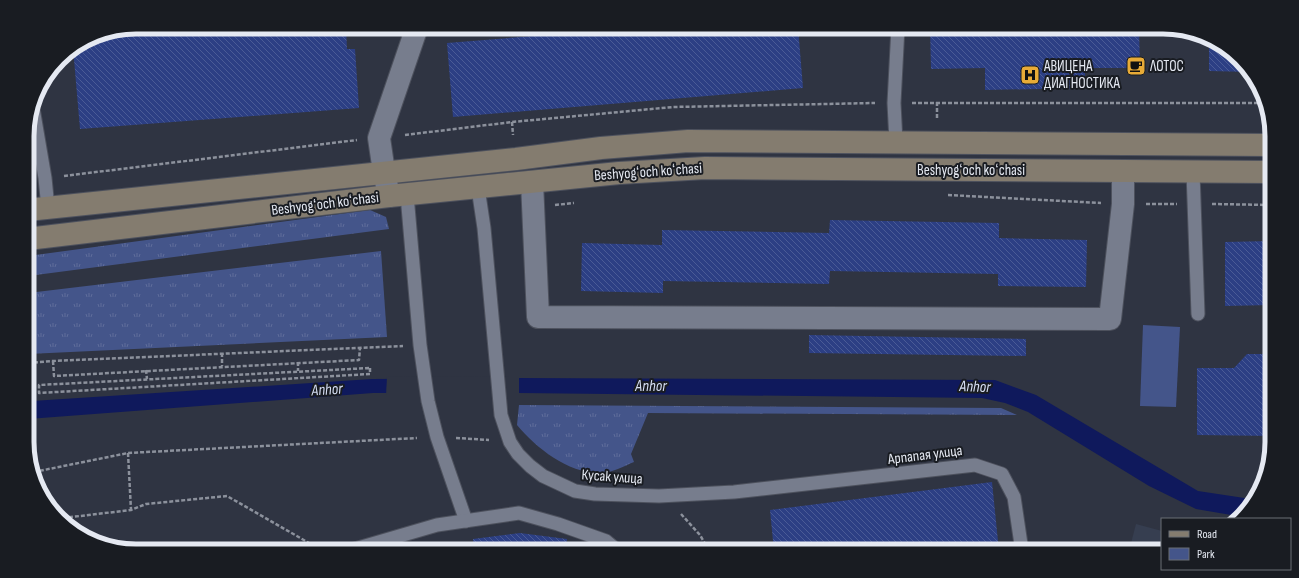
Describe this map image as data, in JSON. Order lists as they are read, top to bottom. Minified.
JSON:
{"streets":{"main road":["Beshyogʻoch koʻchasi"],"lane":["Арпапая улица","Кусак улица"]},"crossings":[["Beshyogʻoch koʻchasi","Кусак улица"],["Арпапая улица","Кусак улица"]],"water":["Anhor"],"places":{"cafe":["ЛОТОС"],"hospital":["АВИЦЕНА ДИАГНОСТИКА"]},"legend":["Road","Park"]}
